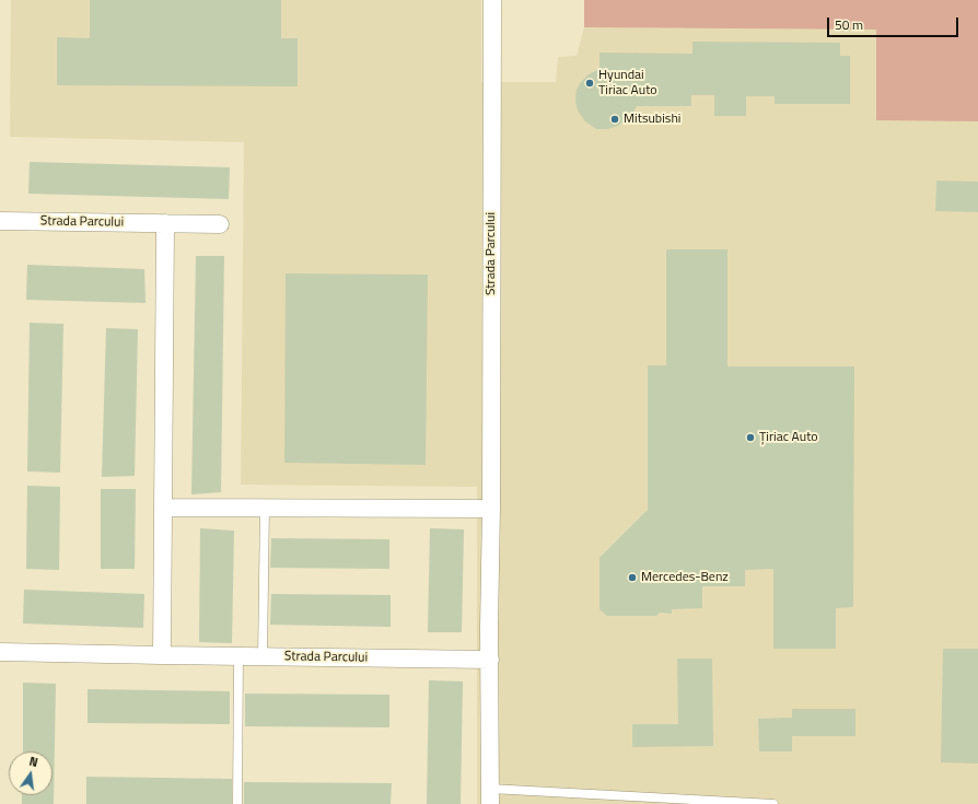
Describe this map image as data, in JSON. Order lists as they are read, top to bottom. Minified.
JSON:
{"streets":{"street":["Strada Parcului"]},"places":["Hyundai Tiriac Auto","Mitsubishi","Țiriac Auto","Mercedes-Benz"],"scale_bar":"50 m","north":"top"}
